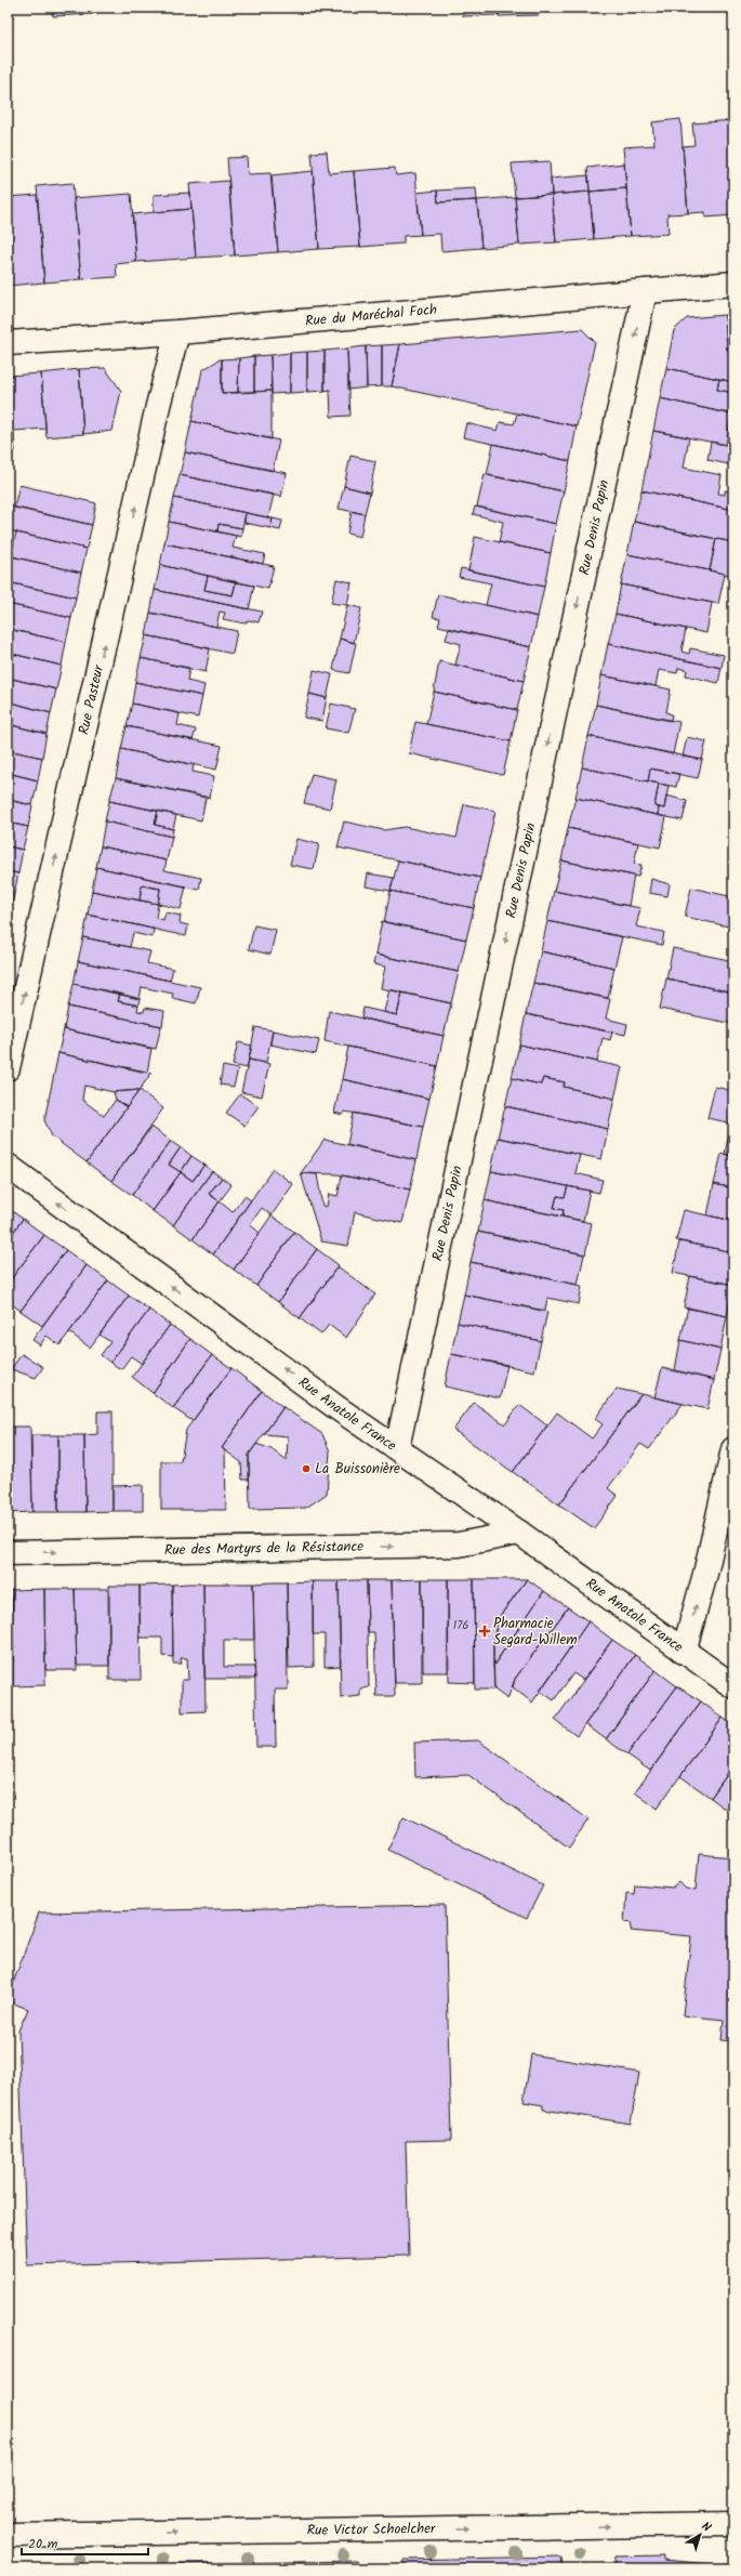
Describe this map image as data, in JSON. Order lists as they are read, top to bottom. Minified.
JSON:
{"streets":{"street":["Rue du Maréchal Foch","Rue Denis Papin","Rue Pasteur","Rue Anatole France","Rue des Martyrs de la Résistance","Rue Victor Schoelcher"]},"crossings":[["Rue du Maréchal Foch","Rue Denis Papin"],["Rue du Maréchal Foch","Rue Pasteur"],["Rue Denis Papin","Rue Anatole France"],["Rue Anatole France","Rue des Martyrs de la Résistance"]],"one_way":["Rue Denis Papin","Rue Pasteur","Rue Anatole France","Rue des Martyrs de la Résistance","Rue Victor Schoelcher"],"places":{"other":["La Buissonière"],"health":["Pharmacie Segard-Willem"]},"house_numbers":["176"],"scale_bar":"20 m","north":"top right"}
